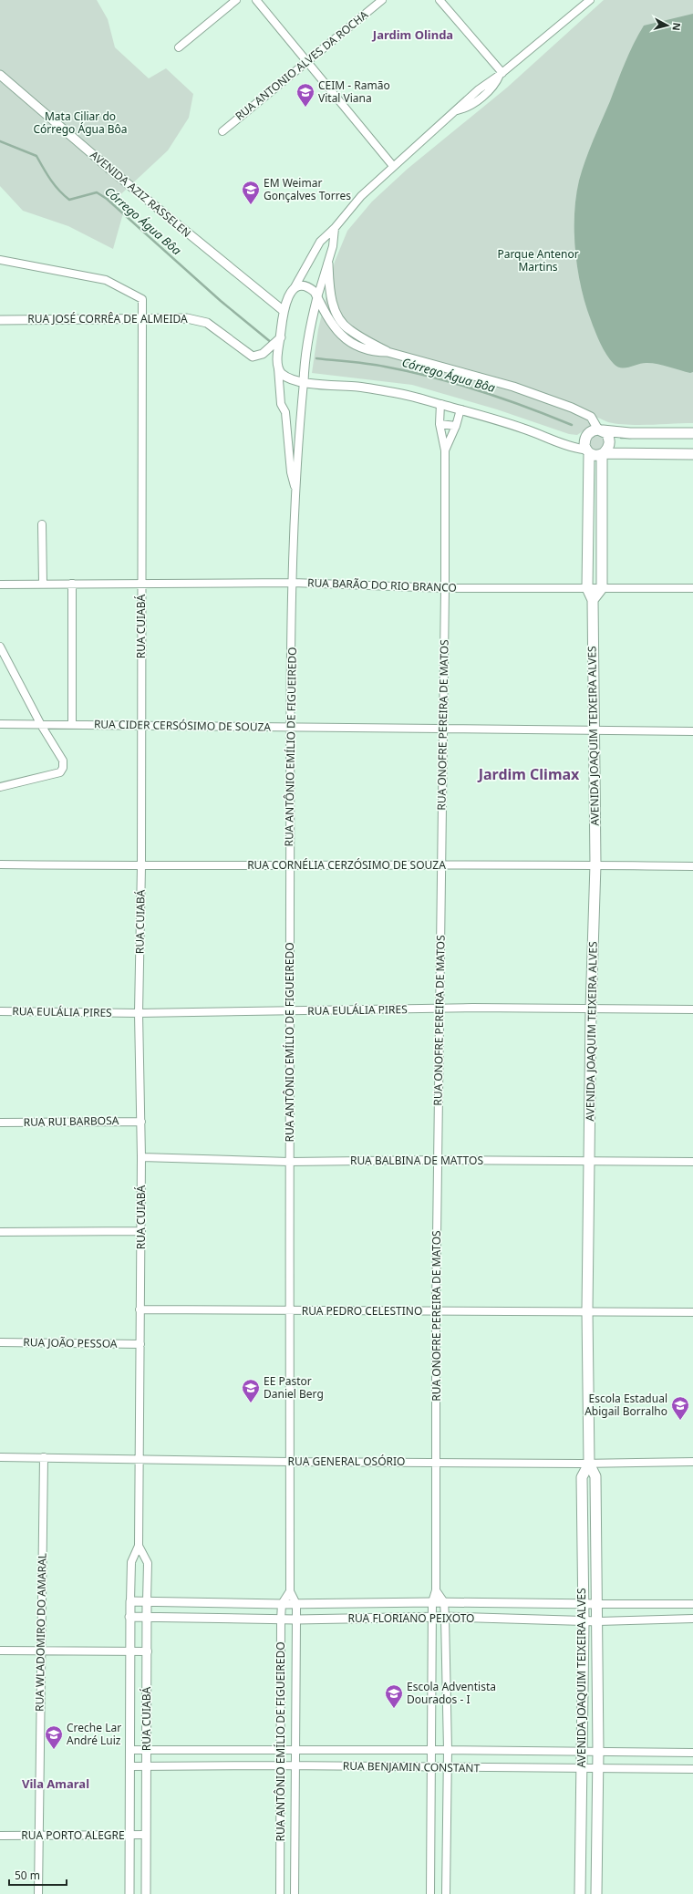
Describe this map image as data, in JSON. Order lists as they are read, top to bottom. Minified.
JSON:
{"streets":{"main road":["AVENIDA JOAQUIM TEIXEIRA ALVES"],"street":["RUA ANTONIO ALVES DA ROCHA","AVENIDA AZIZ RASSELEN","RUA JOSÉ CORRÊA DE ALMEIDA","RUA BARÃO DO RIO BRANCO","RUA CUIABÁ","RUA ONOFRE PEREIRA DE MATOS","RUA CIDER CERSÓSIMO DE SOUZA","RUA ANTÔNIO EMÍLIO DE FIGUEIREDO","RUA CORNÉLIA CERZÓSIMO DE SOUZA","RUA EULÁLIA PIRES","RUA RUI BARBOSA","RUA BALBINA DE MATTOS","RUA PEDRO CELESTINO","RUA JOÃO PESSOA","RUA GENERAL OSÓRIO","RUA FLORIANO PEIXOTO","RUA WLADOMIRO DO AMARAL","RUA BENJAMIN CONSTANT","RUA PORTO ALEGRE"]},"crossings":[["AVENIDA AZIZ RASSELEN","RUA ANTÔNIO EMÍLIO DE FIGUEIREDO"],["RUA JOSÉ CORRÊA DE ALMEIDA","RUA CUIABÁ"],["RUA JOSÉ CORRÊA DE ALMEIDA","RUA ANTÔNIO EMÍLIO DE FIGUEIREDO"],["RUA BARÃO DO RIO BRANCO","RUA CUIABÁ"],["RUA BARÃO DO RIO BRANCO","RUA ONOFRE PEREIRA DE MATOS"],["RUA BARÃO DO RIO BRANCO","AVENIDA JOAQUIM TEIXEIRA ALVES"],["RUA BARÃO DO RIO BRANCO","RUA ANTÔNIO EMÍLIO DE FIGUEIREDO"],["RUA CUIABÁ","RUA CIDER CERSÓSIMO DE SOUZA"],["RUA CUIABÁ","RUA CORNÉLIA CERZÓSIMO DE SOUZA"],["RUA CUIABÁ","RUA EULÁLIA PIRES"],["RUA CUIABÁ","RUA RUI BARBOSA"],["RUA CUIABÁ","RUA BALBINA DE MATTOS"],["RUA CUIABÁ","RUA PEDRO CELESTINO"],["RUA CUIABÁ","RUA JOÃO PESSOA"],["RUA CUIABÁ","RUA GENERAL OSÓRIO"],["RUA CUIABÁ","RUA FLORIANO PEIXOTO"],["RUA CUIABÁ","RUA BENJAMIN CONSTANT"],["RUA CUIABÁ","RUA PORTO ALEGRE"],["RUA ONOFRE PEREIRA DE MATOS","RUA CIDER CERSÓSIMO DE SOUZA"],["RUA ONOFRE PEREIRA DE MATOS","RUA CORNÉLIA CERZÓSIMO DE SOUZA"],["RUA ONOFRE PEREIRA DE MATOS","RUA EULÁLIA PIRES"],["RUA ONOFRE PEREIRA DE MATOS","RUA BALBINA DE MATTOS"],["RUA ONOFRE PEREIRA DE MATOS","RUA PEDRO CELESTINO"],["RUA ONOFRE PEREIRA DE MATOS","RUA GENERAL OSÓRIO"],["RUA ONOFRE PEREIRA DE MATOS","RUA FLORIANO PEIXOTO"],["RUA ONOFRE PEREIRA DE MATOS","RUA BENJAMIN CONSTANT"],["RUA CIDER CERSÓSIMO DE SOUZA","AVENIDA JOAQUIM TEIXEIRA ALVES"],["RUA CIDER CERSÓSIMO DE SOUZA","RUA ANTÔNIO EMÍLIO DE FIGUEIREDO"],["AVENIDA JOAQUIM TEIXEIRA ALVES","RUA CORNÉLIA CERZÓSIMO DE SOUZA"],["AVENIDA JOAQUIM TEIXEIRA ALVES","RUA EULÁLIA PIRES"],["AVENIDA JOAQUIM TEIXEIRA ALVES","RUA BALBINA DE MATTOS"],["AVENIDA JOAQUIM TEIXEIRA ALVES","RUA PEDRO CELESTINO"],["AVENIDA JOAQUIM TEIXEIRA ALVES","RUA GENERAL OSÓRIO"],["AVENIDA JOAQUIM TEIXEIRA ALVES","RUA FLORIANO PEIXOTO"],["AVENIDA JOAQUIM TEIXEIRA ALVES","RUA BENJAMIN CONSTANT"],["RUA ANTÔNIO EMÍLIO DE FIGUEIREDO","RUA CORNÉLIA CERZÓSIMO DE SOUZA"],["RUA ANTÔNIO EMÍLIO DE FIGUEIREDO","RUA EULÁLIA PIRES"],["RUA ANTÔNIO EMÍLIO DE FIGUEIREDO","RUA BALBINA DE MATTOS"],["RUA ANTÔNIO EMÍLIO DE FIGUEIREDO","RUA PEDRO CELESTINO"],["RUA ANTÔNIO EMÍLIO DE FIGUEIREDO","RUA GENERAL OSÓRIO"],["RUA ANTÔNIO EMÍLIO DE FIGUEIREDO","RUA FLORIANO PEIXOTO"],["RUA ANTÔNIO EMÍLIO DE FIGUEIREDO","RUA BENJAMIN CONSTANT"],["RUA GENERAL OSÓRIO","RUA WLADOMIRO DO AMARAL"],["RUA WLADOMIRO DO AMARAL","RUA PORTO ALEGRE"]],"districts":["Jardim Olinda","Jardim Climax","Vila Amaral"],"water":["Córrego Água Bôa"],"parks":["Mata Ciliar do Córrego Água Bôa","Parque Antenor Martins"],"places":{"school or university":["CEIM - Ramão Vital Viana","EM Weimar Gonçalves Torres","EE Pastor Daniel Berg","Escola Estadual Abigail Borralho","Escola Adventista Dourados - I","Creche Lar André Luiz"]},"scale_bar":"50 m","north":"right"}
